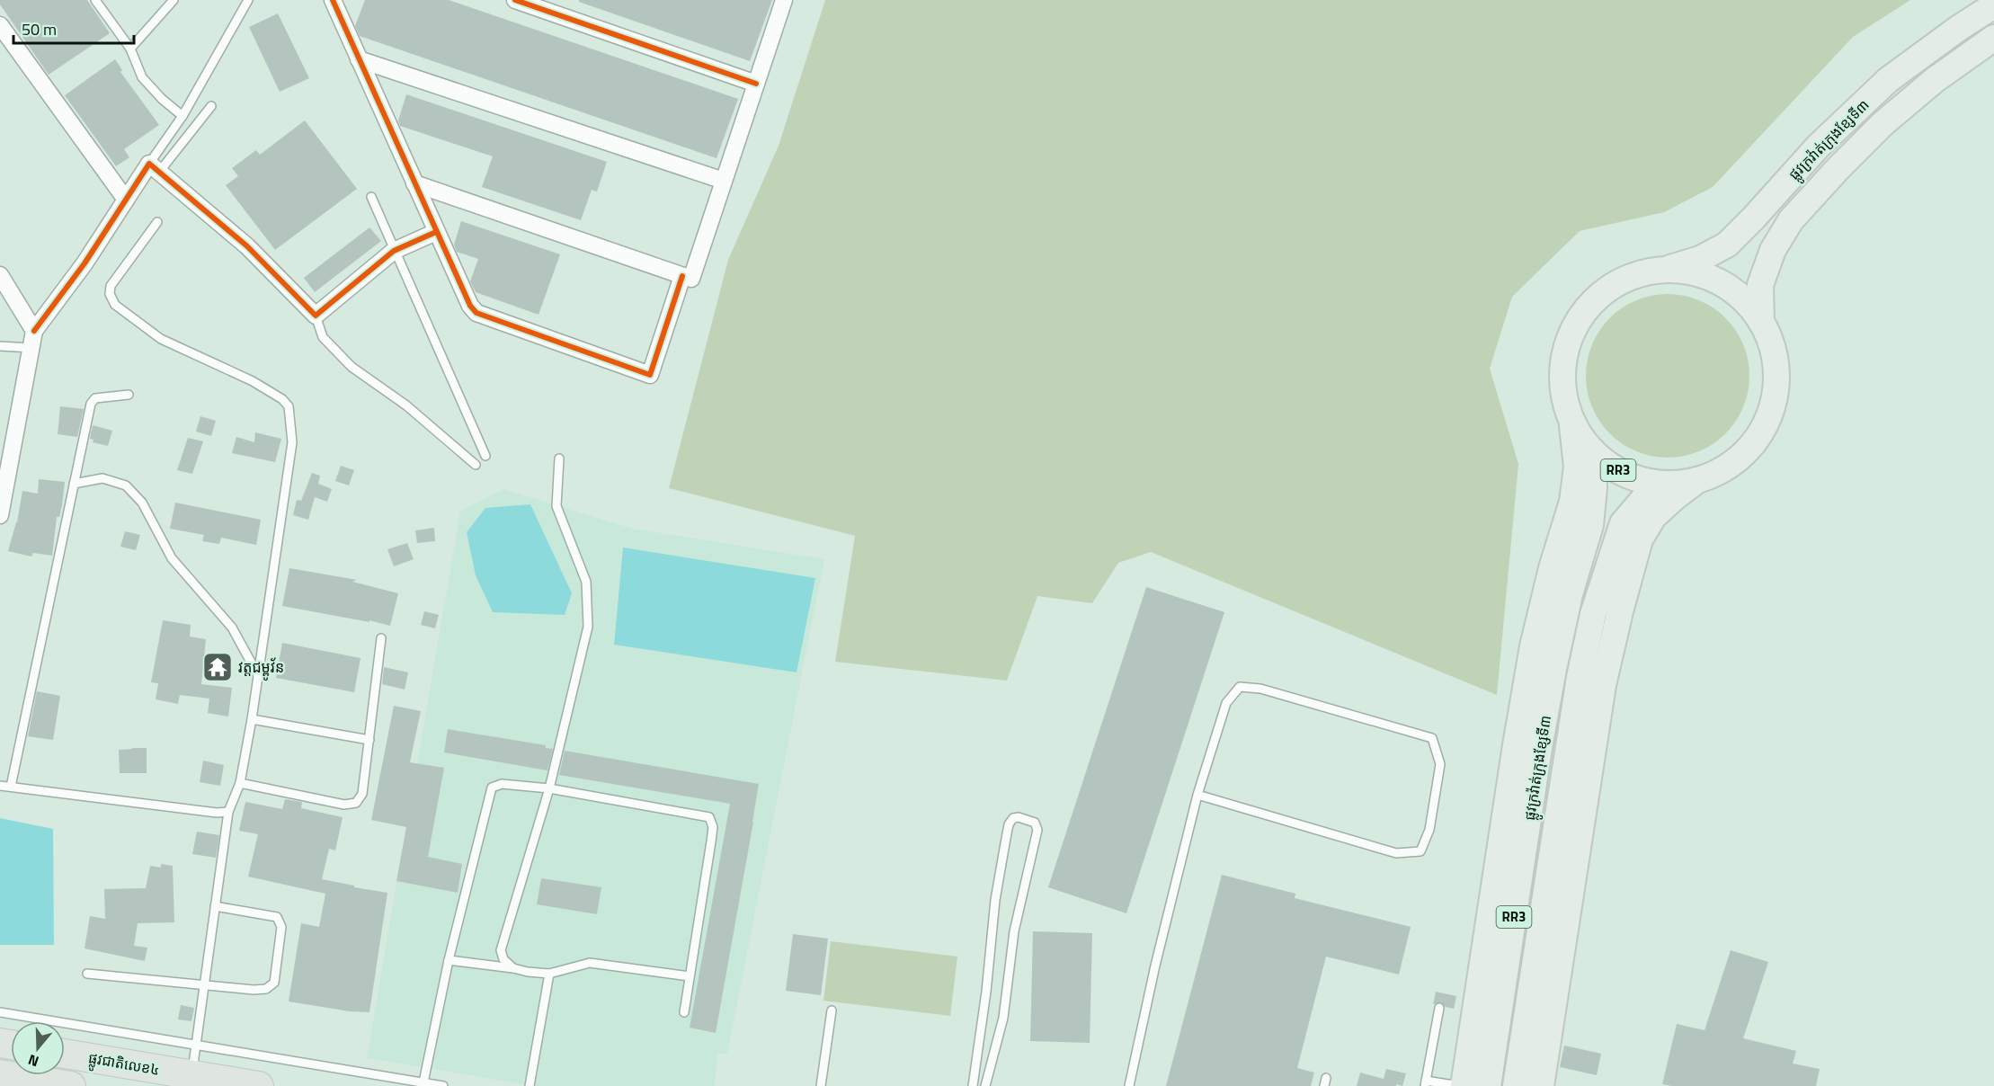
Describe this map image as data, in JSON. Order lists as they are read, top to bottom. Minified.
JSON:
{"streets":{"highway":["ផ្លូវជាតិលេខ៤"],"main road":["ផ្លូវក្រវ៉ាត់ក្រុងខ្សែទី៣","RR3"]},"crossings":[["ផ្លូវក្រវ៉ាត់ក្រុងខ្សែទី៣","RR3"]],"places":{"temple":["វត្តជម្ពូវ័ន"]},"scale_bar":"50 m","north":"bottom"}
